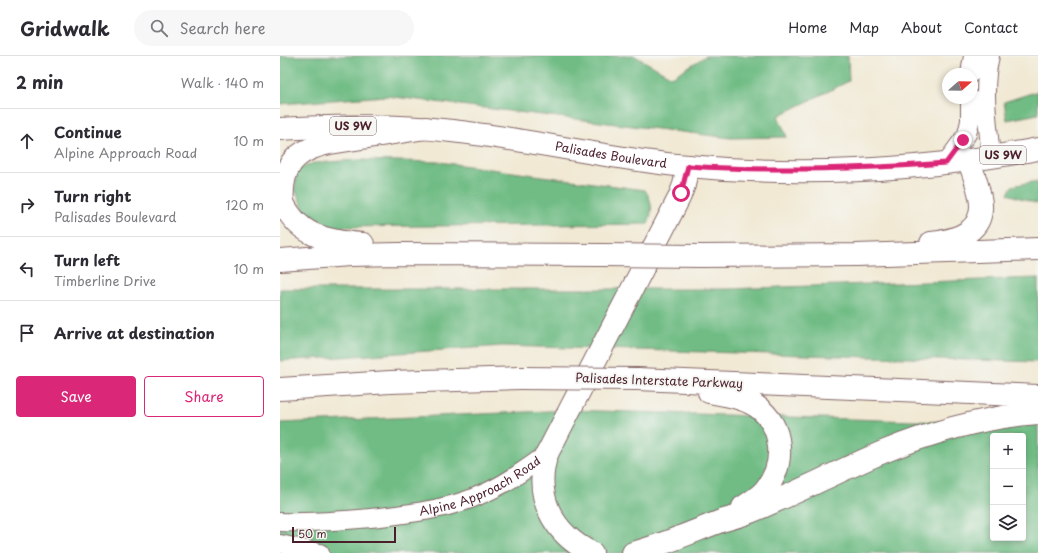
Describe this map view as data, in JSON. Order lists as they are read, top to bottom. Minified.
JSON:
{"streets":{"main road":["US 9W","Palisades Boulevard","Palisades Interstate Parkway","Alpine Approach Road"]},"crossings":[["Palisades Boulevard","Alpine Approach Road"]],"scale_bar":"50 m","north":"right","page":{"header":"Gridwalk","search":"Search here","nav":["Home","Map","About","Contact"],"heading":["2 min","Walk · 140 m"],"list":[["Continue","Alpine Approach Road","10 m"],["Turn right","Palisades Boulevard","120 m"],["Turn left","Timberline Drive","10 m"],"Arrive at destination"],"buttons":["Save","Share"],"map_buttons":["+","−"],"scale":"50 m"}}
